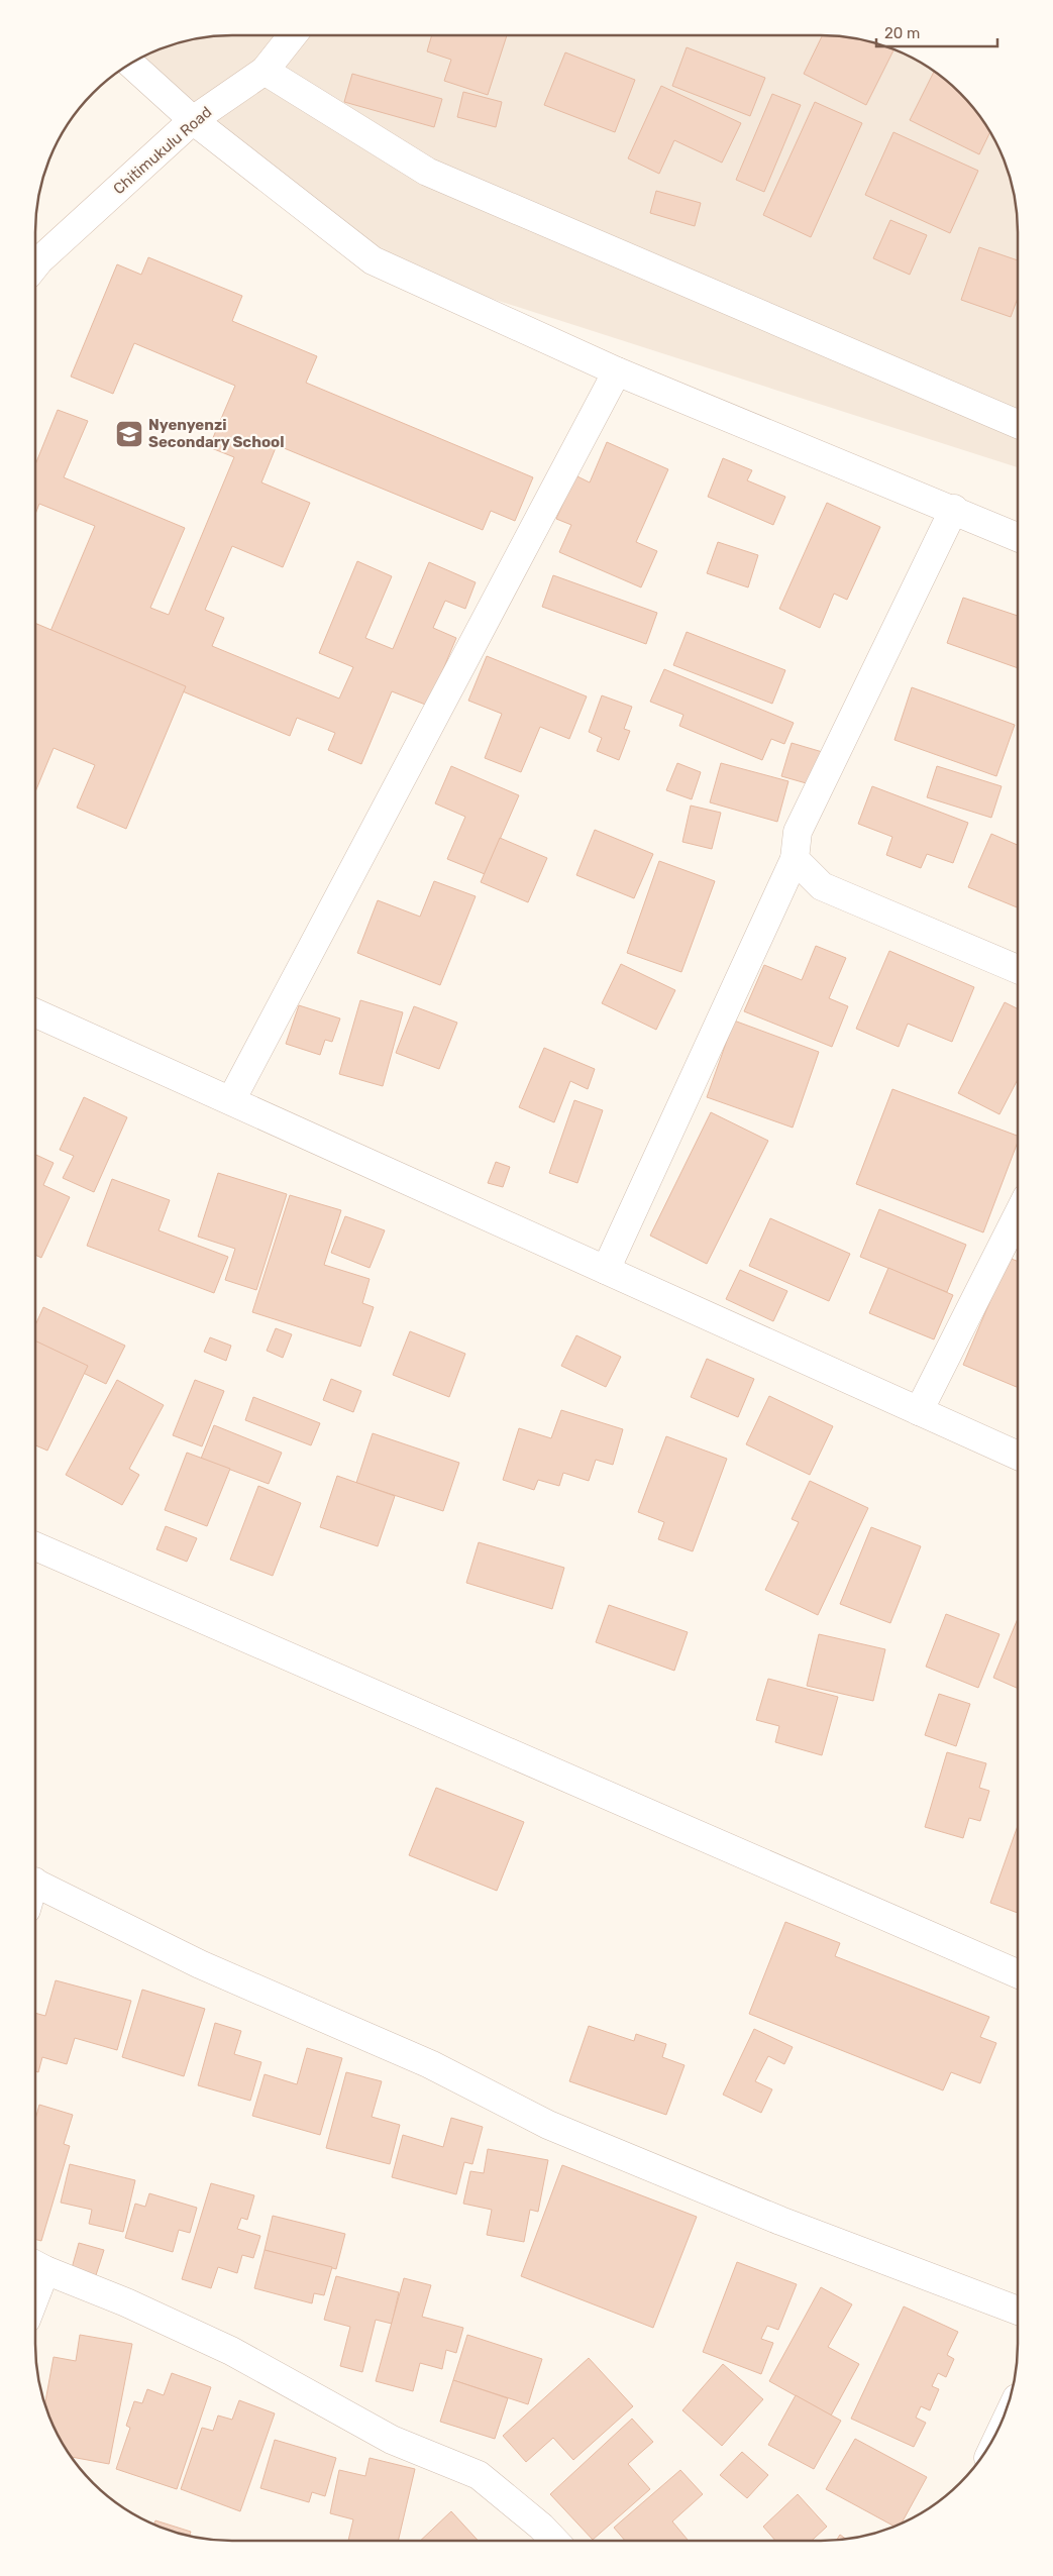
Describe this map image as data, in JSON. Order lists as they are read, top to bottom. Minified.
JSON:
{"streets":{"street":["Chitimukulu Road"]},"places":{"school or university":["Nyenyenzi Secondary School"]},"scale_bar":"20 m"}
